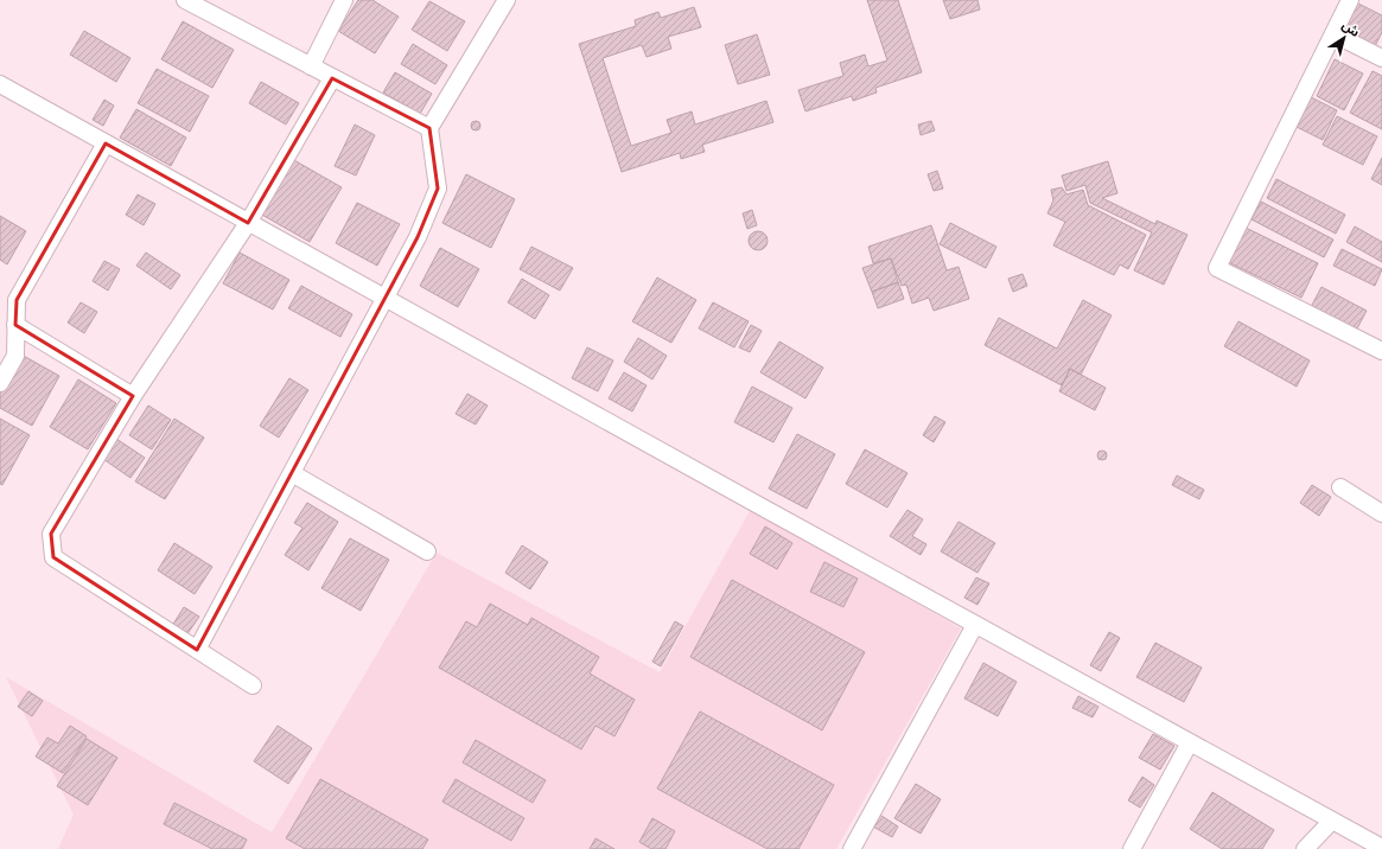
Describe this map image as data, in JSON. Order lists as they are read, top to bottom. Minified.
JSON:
{"north":"top right"}
